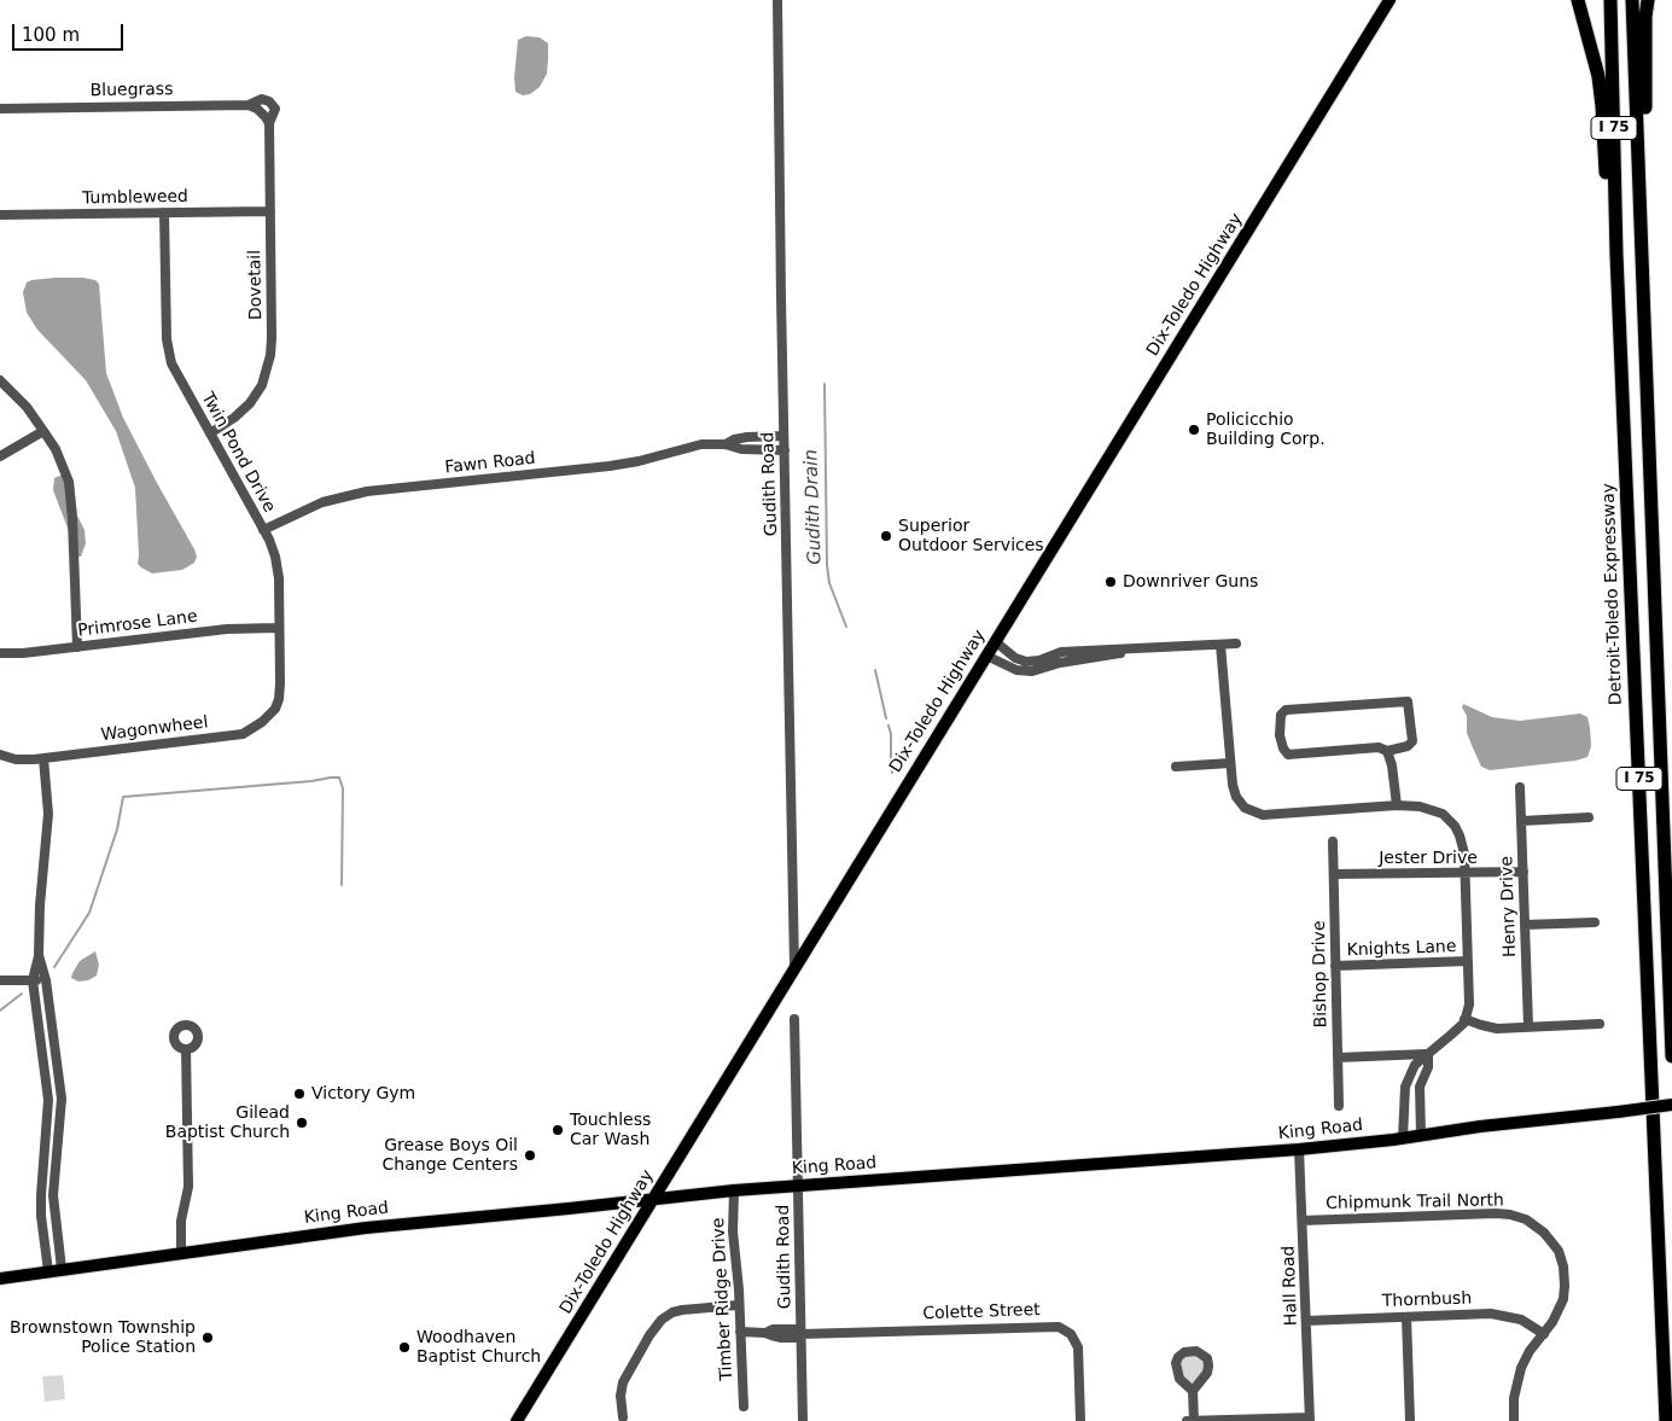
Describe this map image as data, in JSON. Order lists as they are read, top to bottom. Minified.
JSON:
{"streets":{"highway":["I 75","Detroit-Toledo Expressway"],"main road":["Dix-Toledo Highway","King Road"],"street":["Bluegrass","Tumbleweed","Dovetail","Twin Pond Drive","Fawn Road","Gudith Road","Primrose Lane","Wagonwheel","Jester Drive","Henry Drive","Knights Lane","Bishop Drive","Chipmunk Trail North","Hall Road","Timber Ridge Drive","Thornbush","Colette Street"]},"crossings":[["Bluegrass","Dovetail"],["Tumbleweed","Dovetail"],["Tumbleweed","Twin Pond Drive"],["Dovetail","Twin Pond Drive"],["Dix-Toledo Highway","Gudith Road"],["Dix-Toledo Highway","King Road"],["Twin Pond Drive","Fawn Road"],["Twin Pond Drive","Primrose Lane"],["Twin Pond Drive","Wagonwheel"],["Fawn Road","Gudith Road"],["Gudith Road","King Road"],["Gudith Road","Colette Street"],["Jester Drive","Henry Drive"],["Jester Drive","Bishop Drive"],["Knights Lane","Bishop Drive"],["King Road","Hall Road"],["King Road","Timber Ridge Drive"],["Chipmunk Trail North","Hall Road"],["Chipmunk Trail North","Thornbush"],["Hall Road","Thornbush"],["Timber Ridge Drive","Colette Street"]],"water":["Gudith Drain"],"places":["Policicchio Building Corp.","Superior Outdoor Services","Downriver Guns","Victory Gym","Gilead Baptist Church","Touchless Car Wash","Grease Boys Oil Change Centers","Brownstown Township Police Station","Woodhaven Baptist Church"],"scale_bar":"100 m"}
